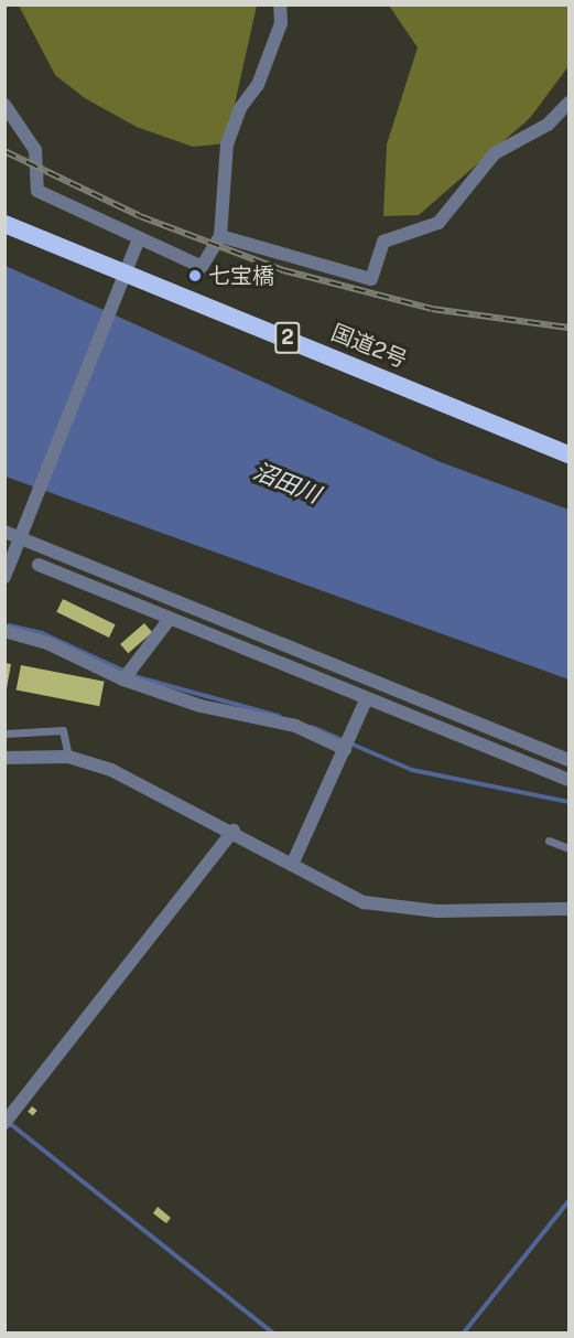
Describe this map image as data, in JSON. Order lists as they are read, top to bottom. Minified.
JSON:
{"streets":{"highway":["2","国道2号"]},"water":["沼田川"],"places":["七宝橋"]}
